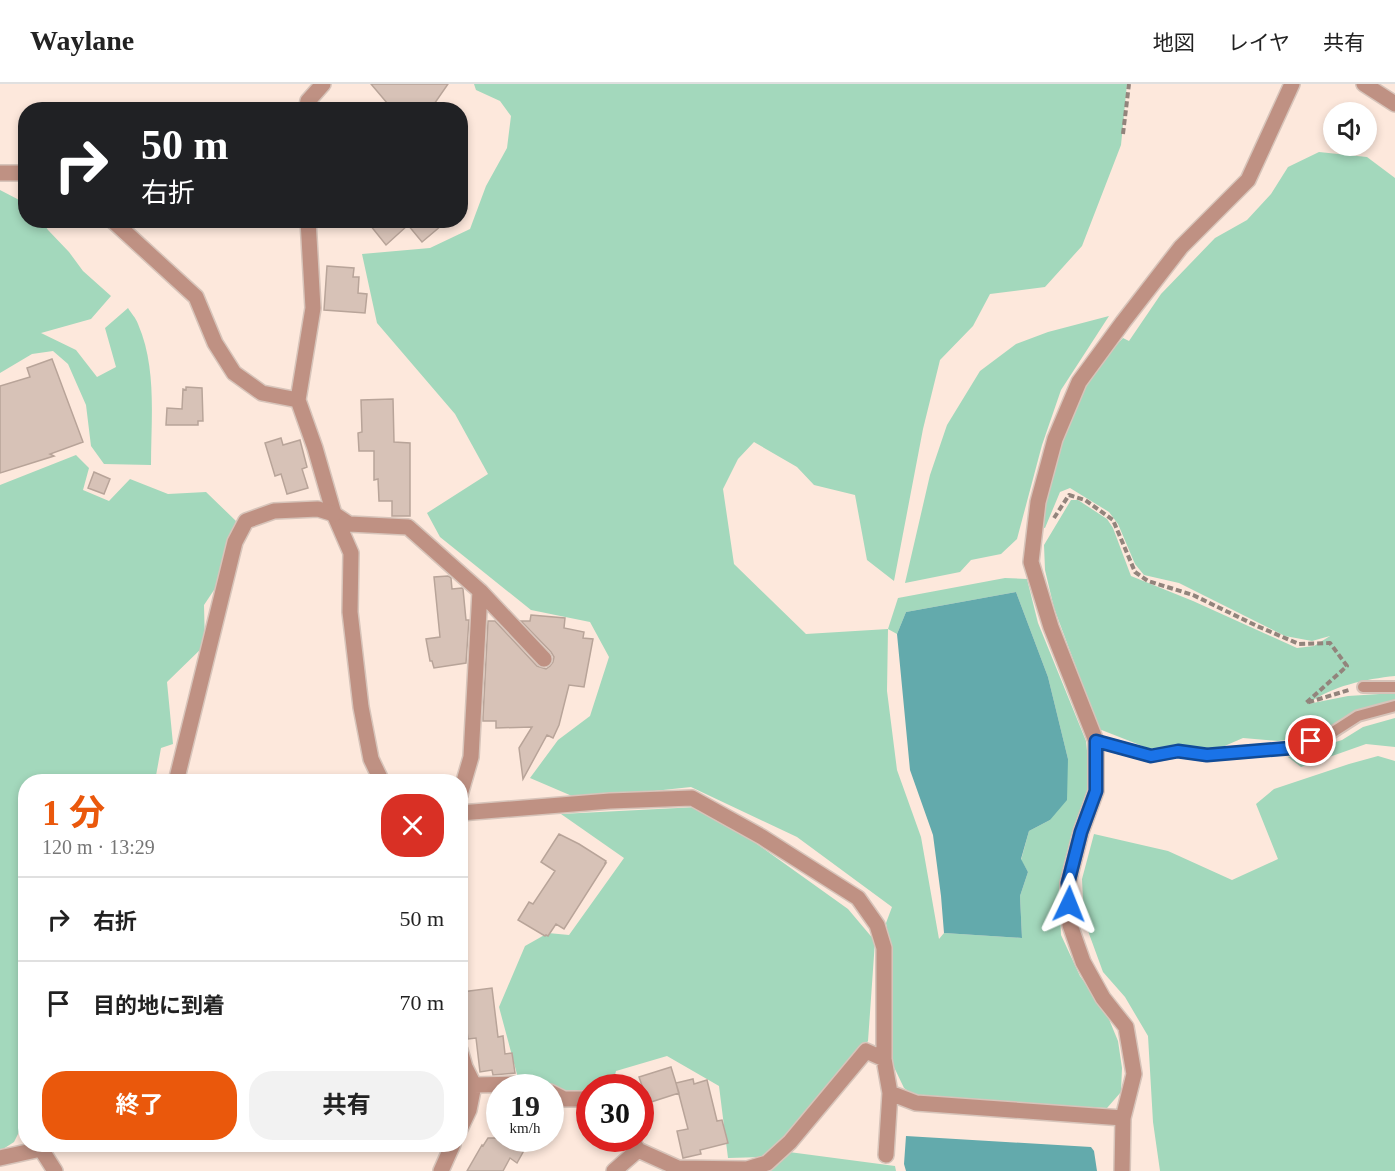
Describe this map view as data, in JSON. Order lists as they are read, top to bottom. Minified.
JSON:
{"page":{"header":"Waylane","nav":["地図","レイヤ","共有"],"turn":["50 m","右折"],"heading":["1 分","120 m · 13:29"],"list":[{"name":"右折","value":"50 m"},{"name":"目的地に到着","value":"70 m"}],"buttons":["終了","共有"],"speed":"19 km/h","limit":"30"}}
